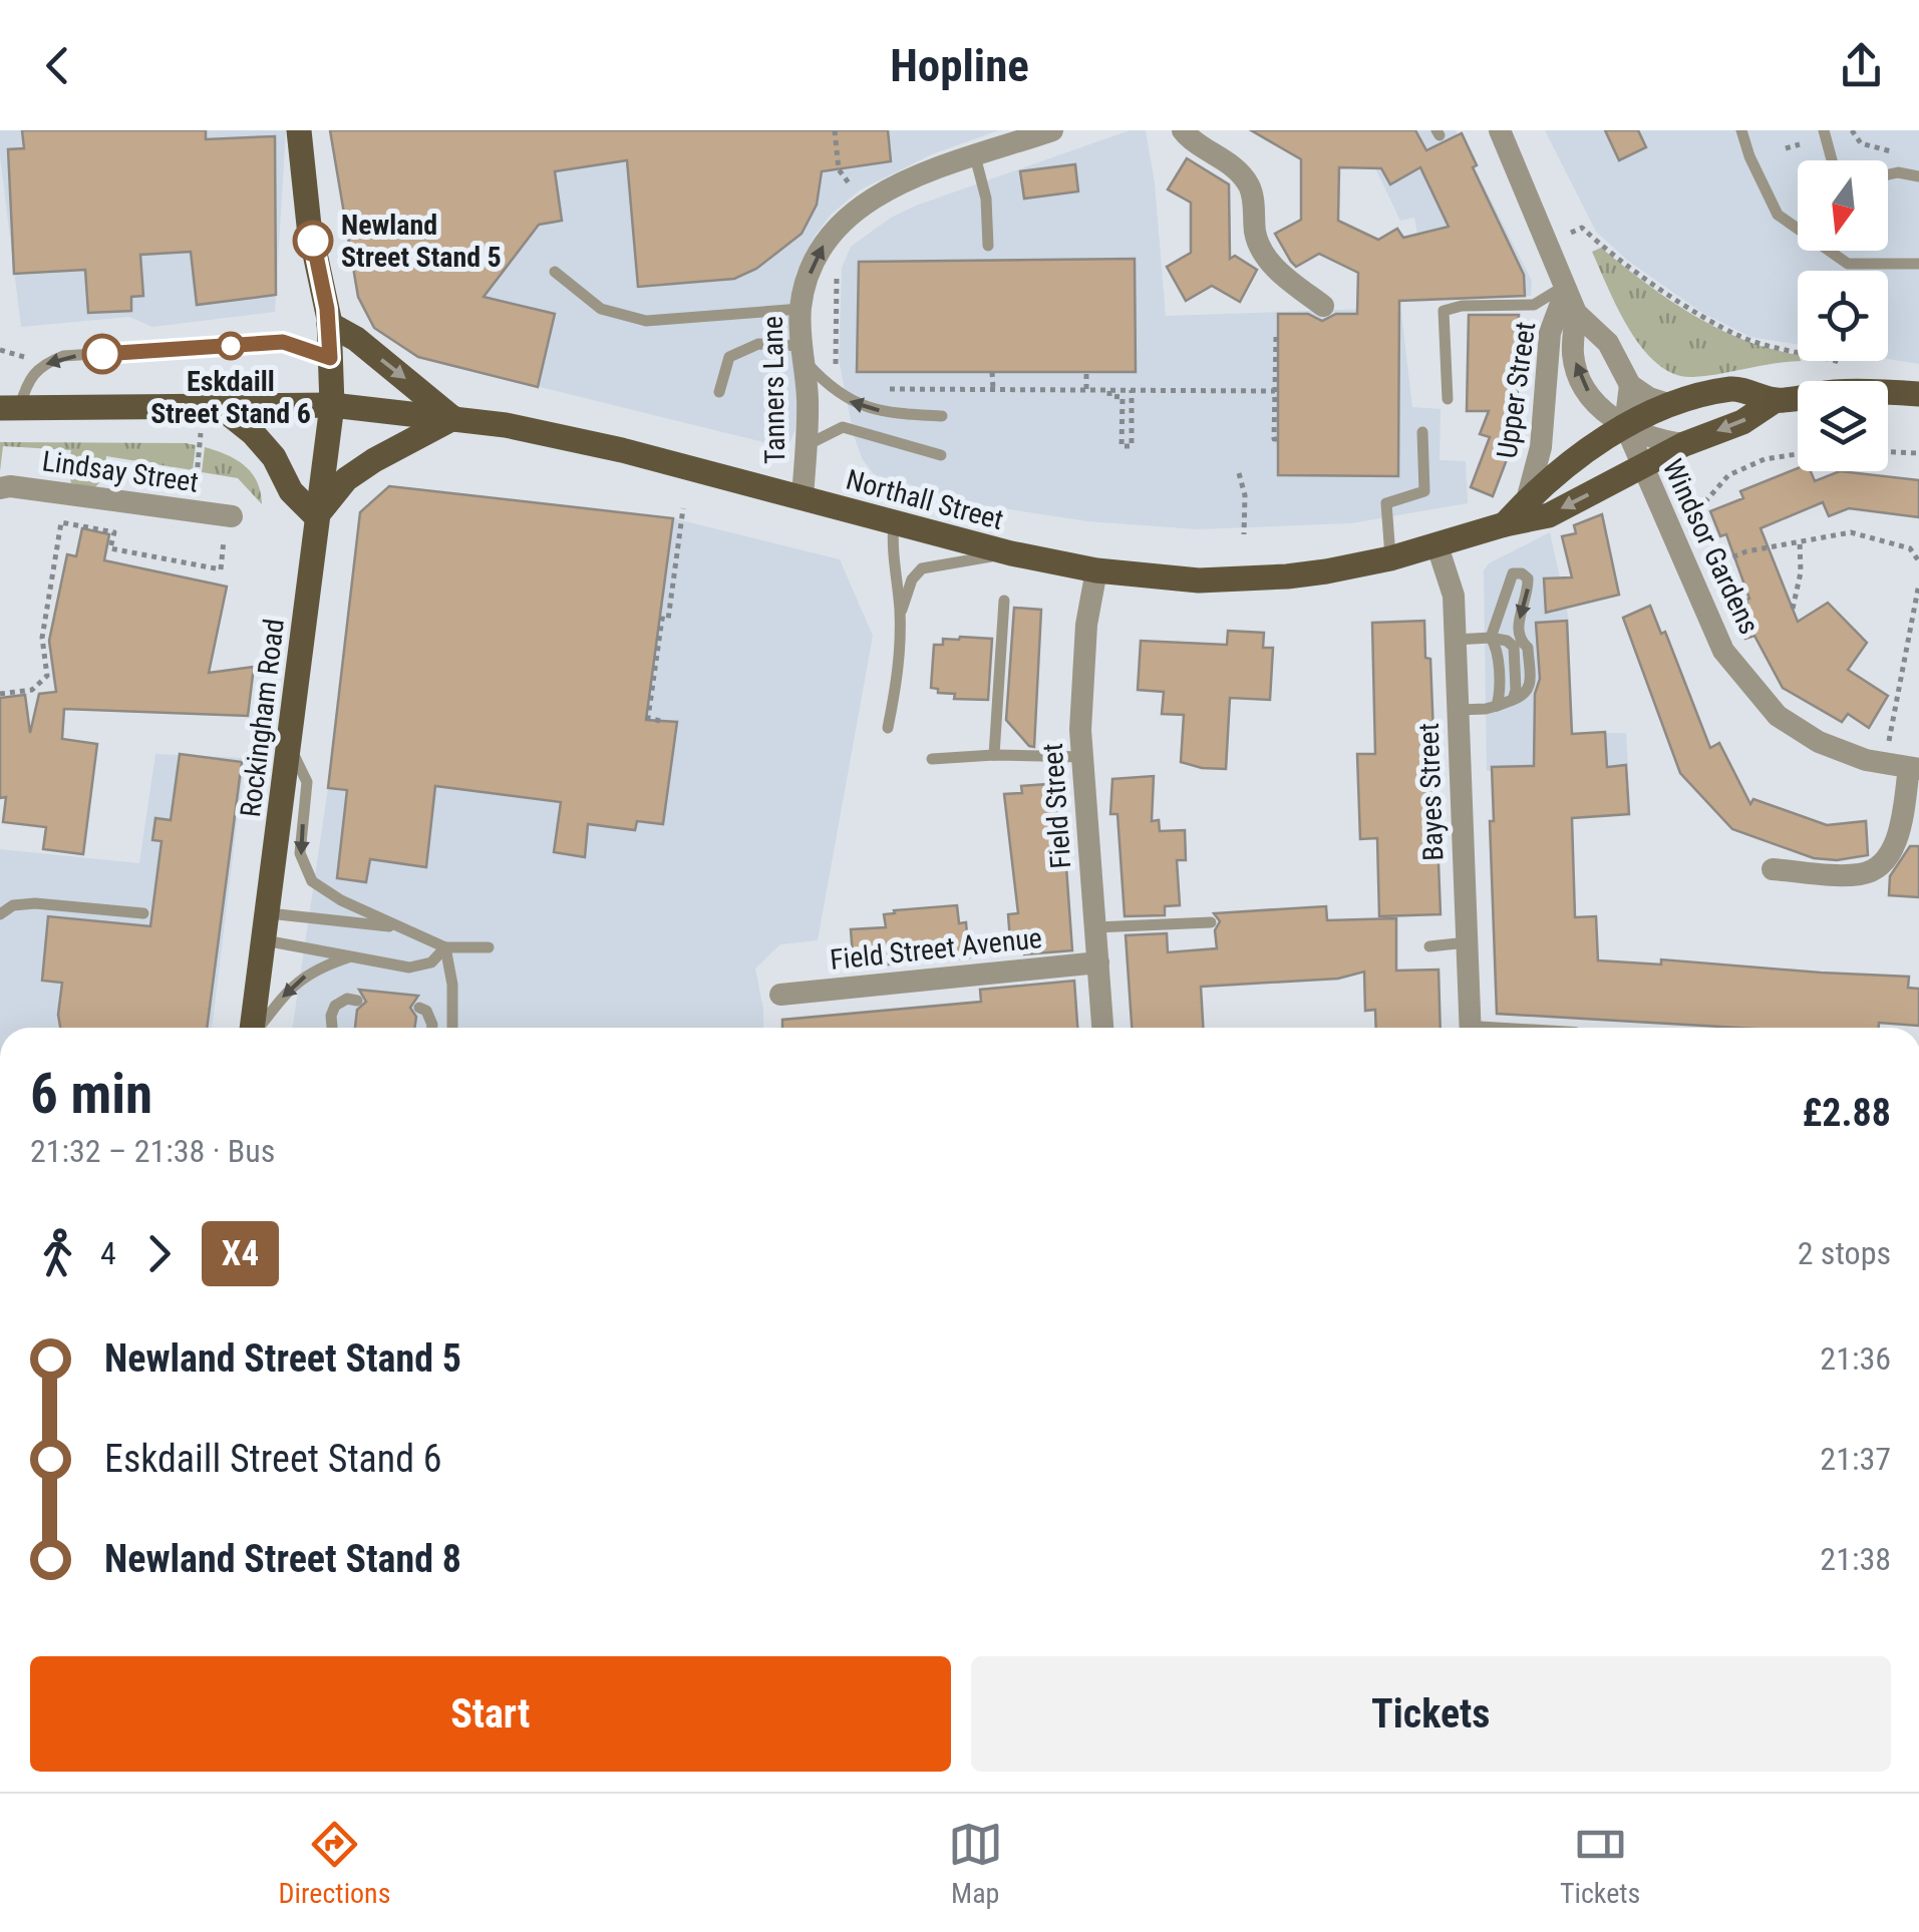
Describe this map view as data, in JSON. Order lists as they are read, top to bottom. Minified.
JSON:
{"streets":{"main road":["Northall Street","Rockingham Road"],"street":["Tanners Lane","Upper Street","Lindsay Street","Windsor Gardens","Bayes Street","Field Street","Field Street Avenue"]},"crossings":[["Tanners Lane","Northall Street"],["Upper Street","Northall Street"],["Northall Street","Windsor Gardens"],["Northall Street","Rockingham Road"],["Northall Street","Bayes Street"],["Northall Street","Field Street"],["Field Street","Field Street Avenue"]],"places":["Newland Street Stand 5","Eskdaill Street Stand 6"],"lines":["bus line X4"],"north":"bottom","page":{"header":"Hopline","heading":["6 min","21:32 – 21:38 · Bus","£2.88"],"legs":["4","X4","2 stops"],"list":[{"name":"Newland Street Stand 5","value":"21:36"},{"name":"Eskdaill Street Stand 6","value":"21:37"},{"name":"Newland Street Stand 8","value":"21:38"}],"buttons":["Start","Tickets"],"tabs":["Directions","Map","Tickets"]}}
